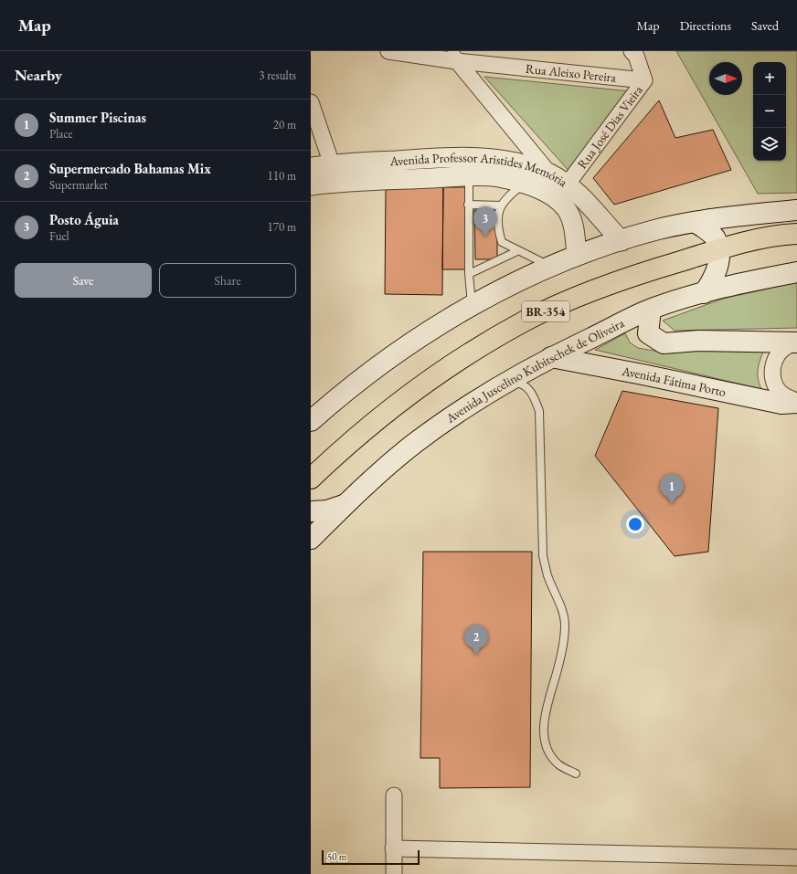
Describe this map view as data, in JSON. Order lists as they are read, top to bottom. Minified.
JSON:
{"streets":{"main road":["BR-354","Avenida Juscelino Kubitschek de Oliveira","Avenida Fátima Porto"],"street":["Rua Aleixo Pereira","Rua José Dias Vieira","Avenida Professor Aristides Memória"]},"crossings":[["Rua Aleixo Pereira","Rua José Dias Vieira"],["Rua José Dias Vieira","Avenida Professor Aristides Memória"],["Avenida Juscelino Kubitschek de Oliveira","Avenida Fátima Porto"]],"scale_bar":"50 m","north":"right","page":{"header":"Map","nav":["Map","Directions","Saved"],"heading":["Nearby","3 results"],"map_buttons":["+","−"],"list":[{"mark":"1","name":"Summer Piscinas","note":"Place","value":"20 m"},{"mark":"2","name":"Supermercado Bahamas Mix","note":"Supermarket","value":"110 m"},{"mark":"3","name":"Posto Águia","note":"Fuel","value":"170 m"}],"pins":["3","1","2"],"buttons":["Save","Share"],"scale":"50 m"}}
